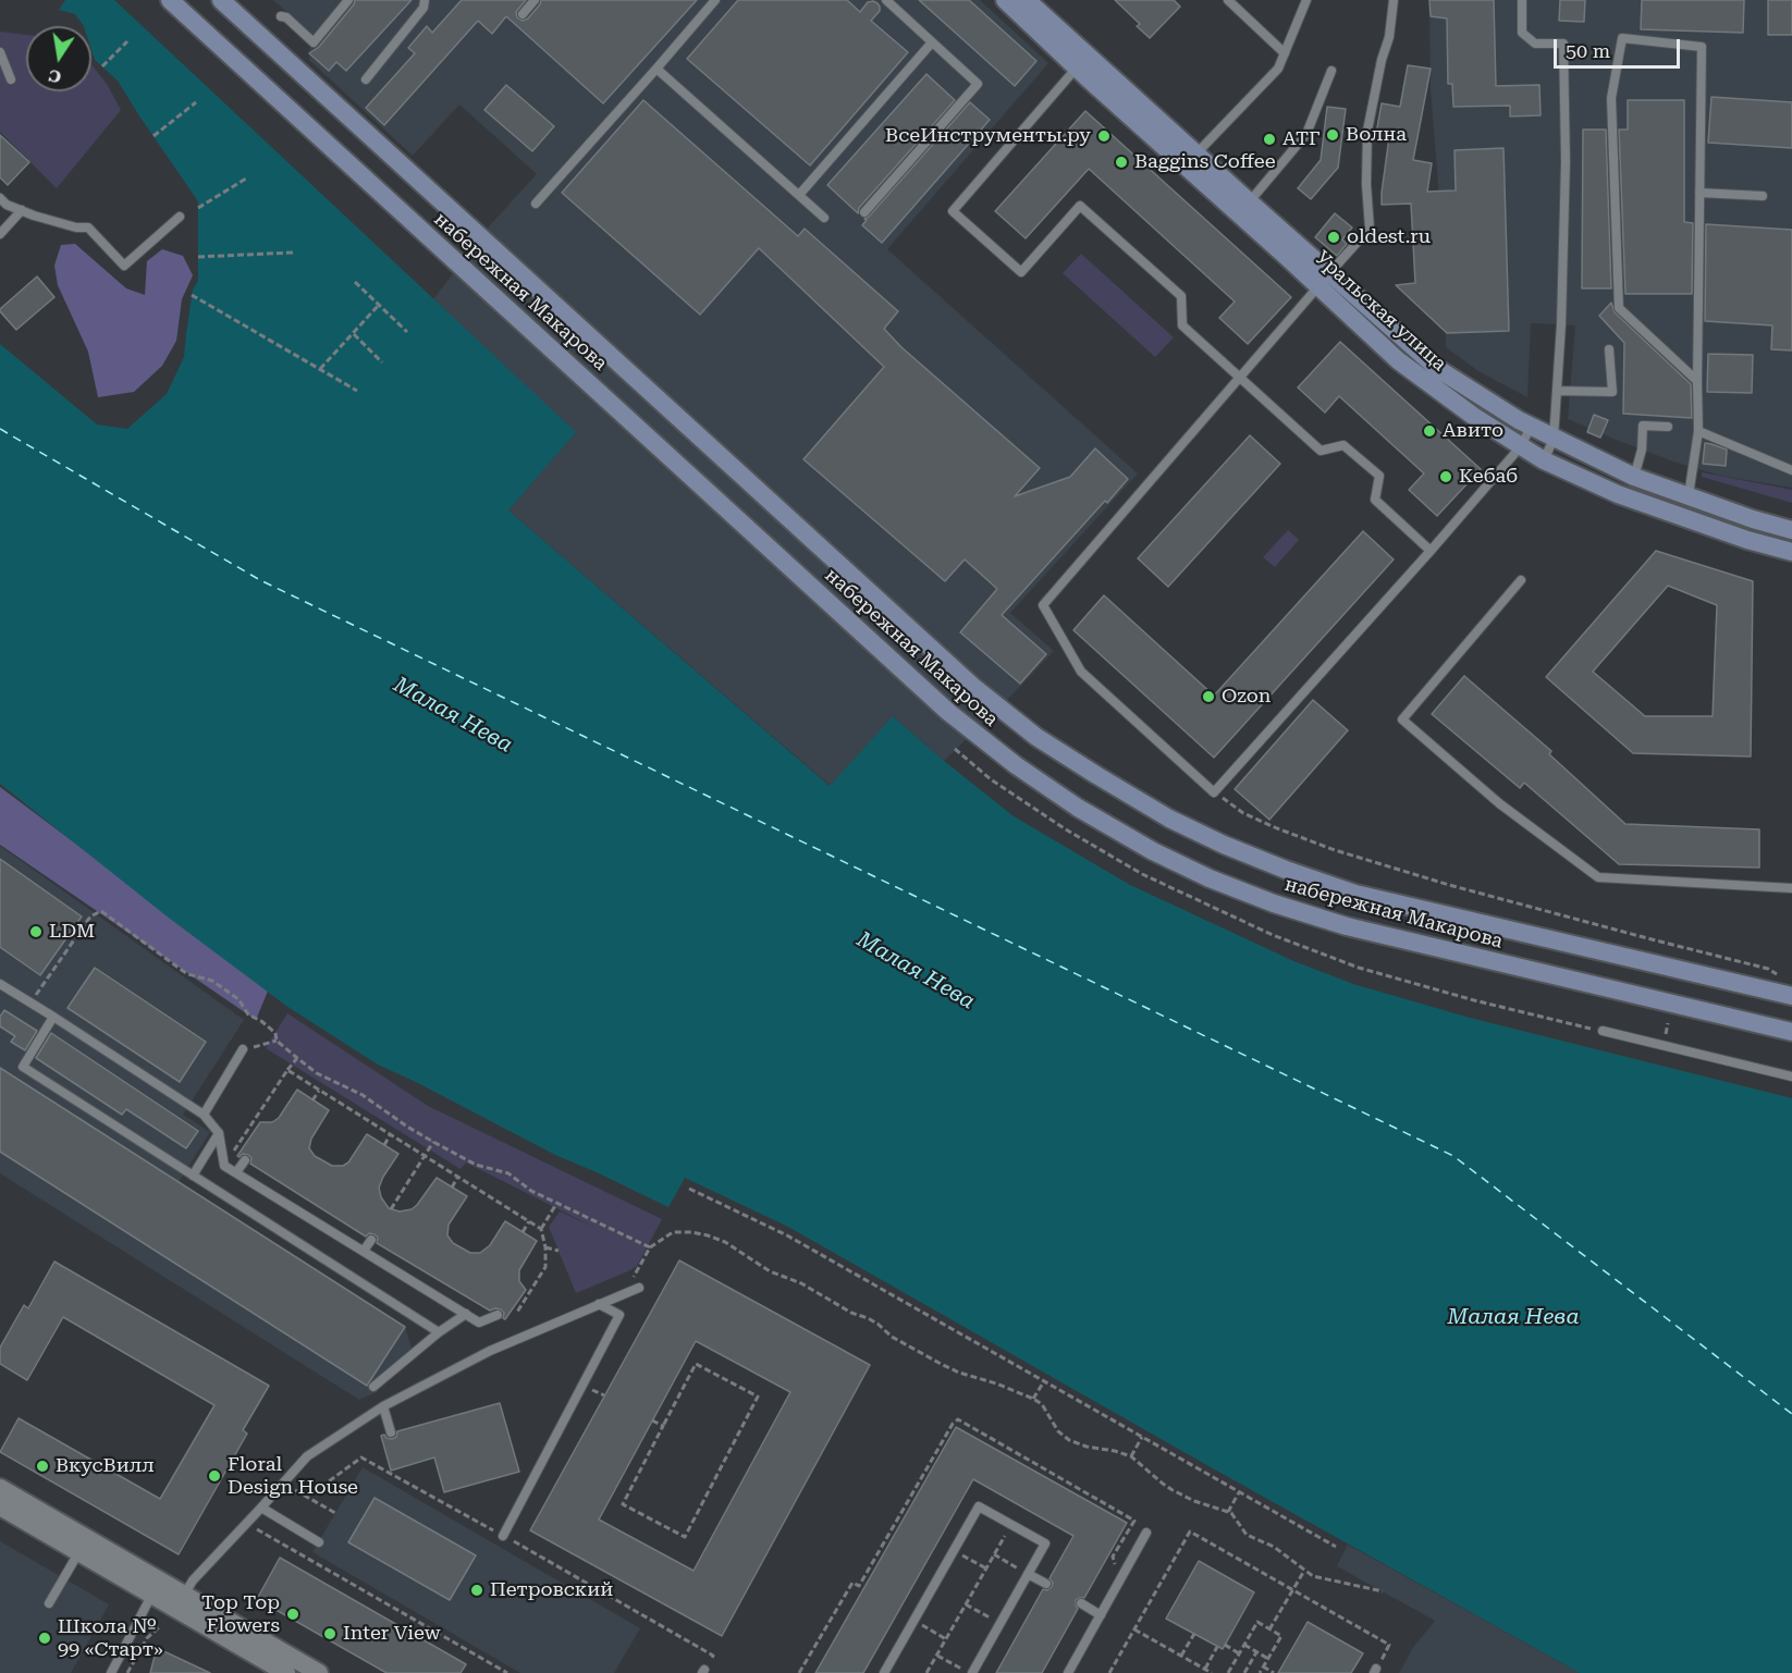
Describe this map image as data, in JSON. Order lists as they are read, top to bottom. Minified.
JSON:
{"streets":{"main road":["набережная Макарова","Уральская улица"]},"water":["Малая Нева"],"places":["Волна","ВсеИнструменты.ру","АТГ","Baggins Coffee","oldest.ru","Авито","Кебаб","Ozon","LDM","ВкусВилл","Floral Design House","Петровский","Top Top Flowers","Inter View","Школа № 99 «Старт»"],"scale_bar":"50 m","north":"bottom"}
